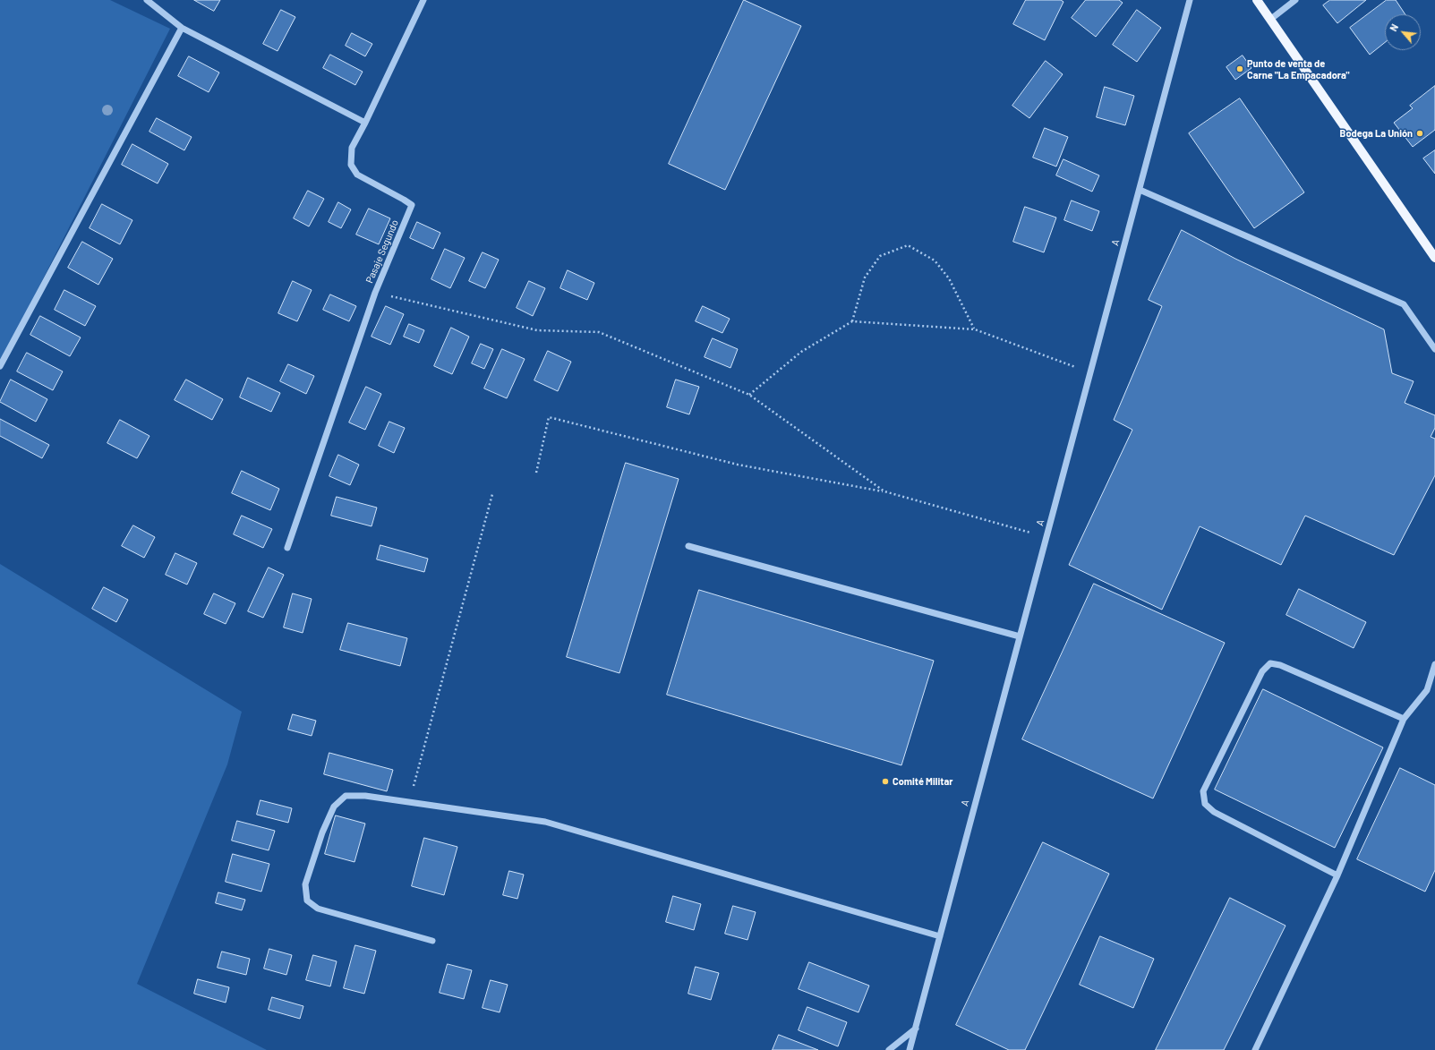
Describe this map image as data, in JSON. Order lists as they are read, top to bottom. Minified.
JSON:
{"streets":{"street":["A","Pasaje Segundo"]},"places":["Punto de venta de Carne \"La Empacadora\"","Bodega La Unión","Comité Militar"],"north":"top left"}
